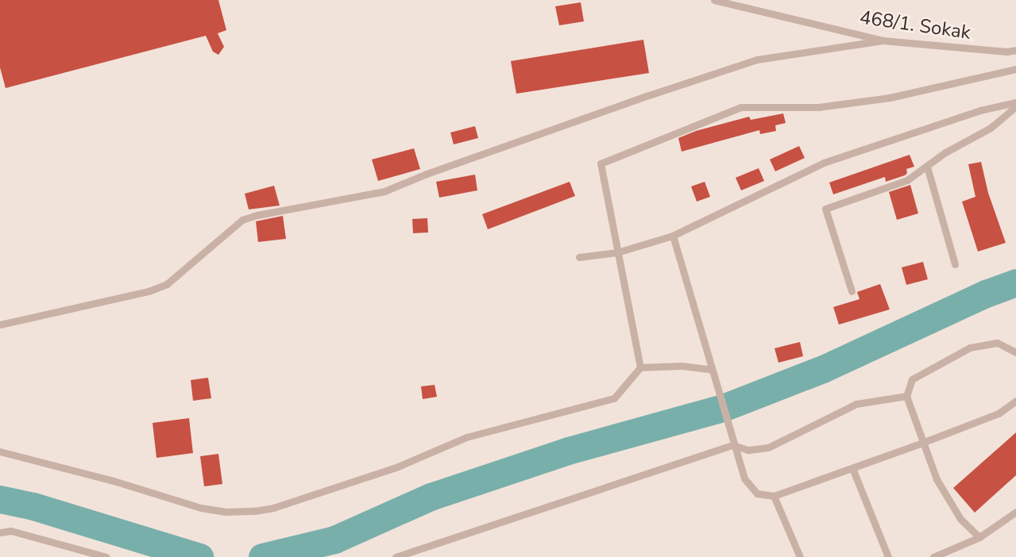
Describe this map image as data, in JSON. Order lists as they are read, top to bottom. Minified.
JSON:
{"streets":{"lane":["468/1. Sokak"]}}
